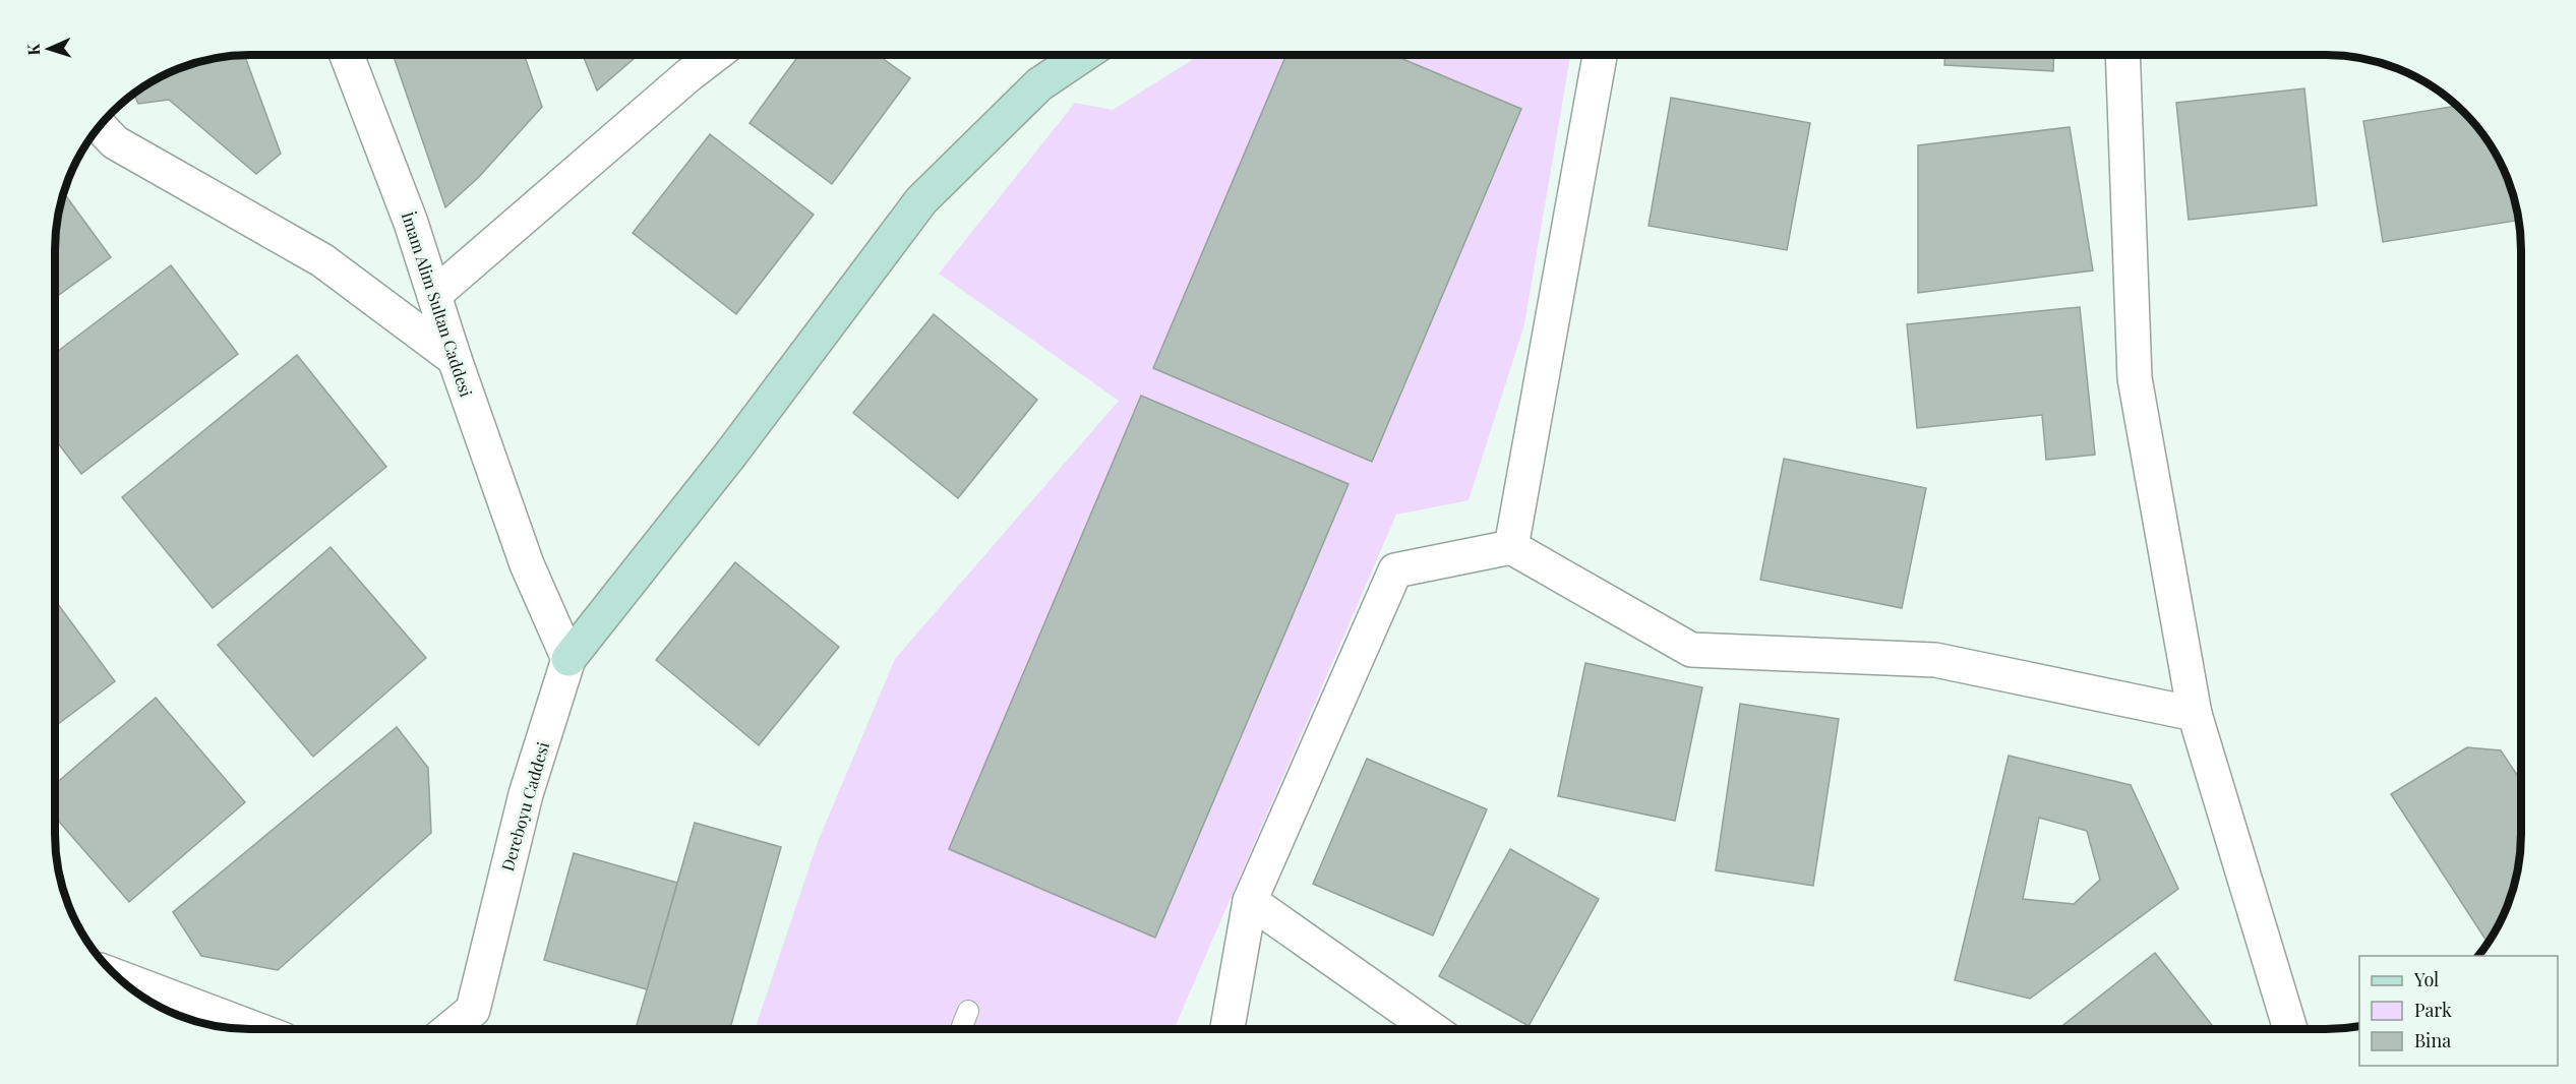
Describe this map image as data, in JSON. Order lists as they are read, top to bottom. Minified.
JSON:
{"streets":{"street":["İmam Alim Sultan Caddesi","Dereboyu Caddesi"]},"crossings":[["İmam Alim Sultan Caddesi","Dereboyu Caddesi"]],"legend":["Yol","Park","Bina"],"north":"left"}
